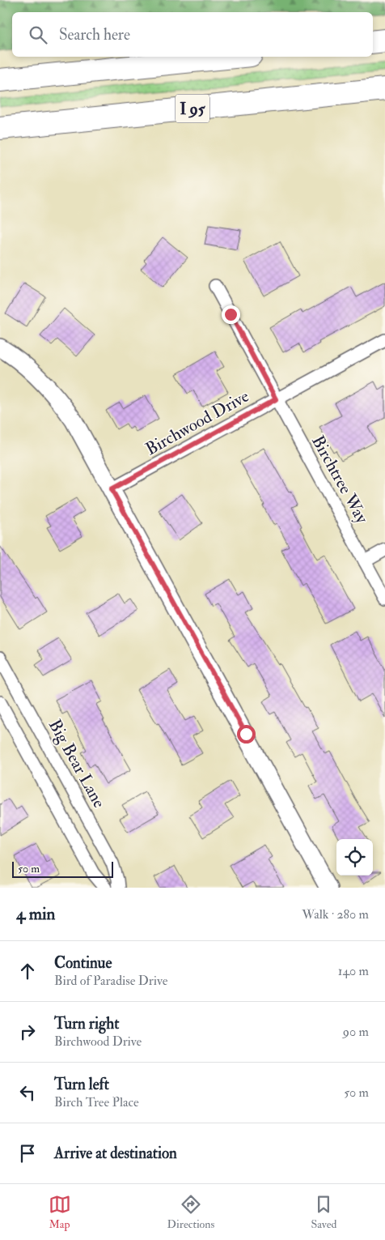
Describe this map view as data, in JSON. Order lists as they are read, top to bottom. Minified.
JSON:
{"streets":{"highway":["I 95"],"street":["Birchwood Drive","Birchtree Way","Big Bear Lane"]},"crossings":[["Birchwood Drive","Birchtree Way"]],"scale_bar":"50 m","page":{"search":"Search here","scale":"50 m","heading":["4 min","Walk · 280 m"],"list":[["Continue","Bird of Paradise Drive","140 m"],["Turn right","Birchwood Drive","90 m"],["Turn left","Birch Tree Place","50 m"],"Arrive at destination"],"nav":["Map","Directions","Saved"]}}
